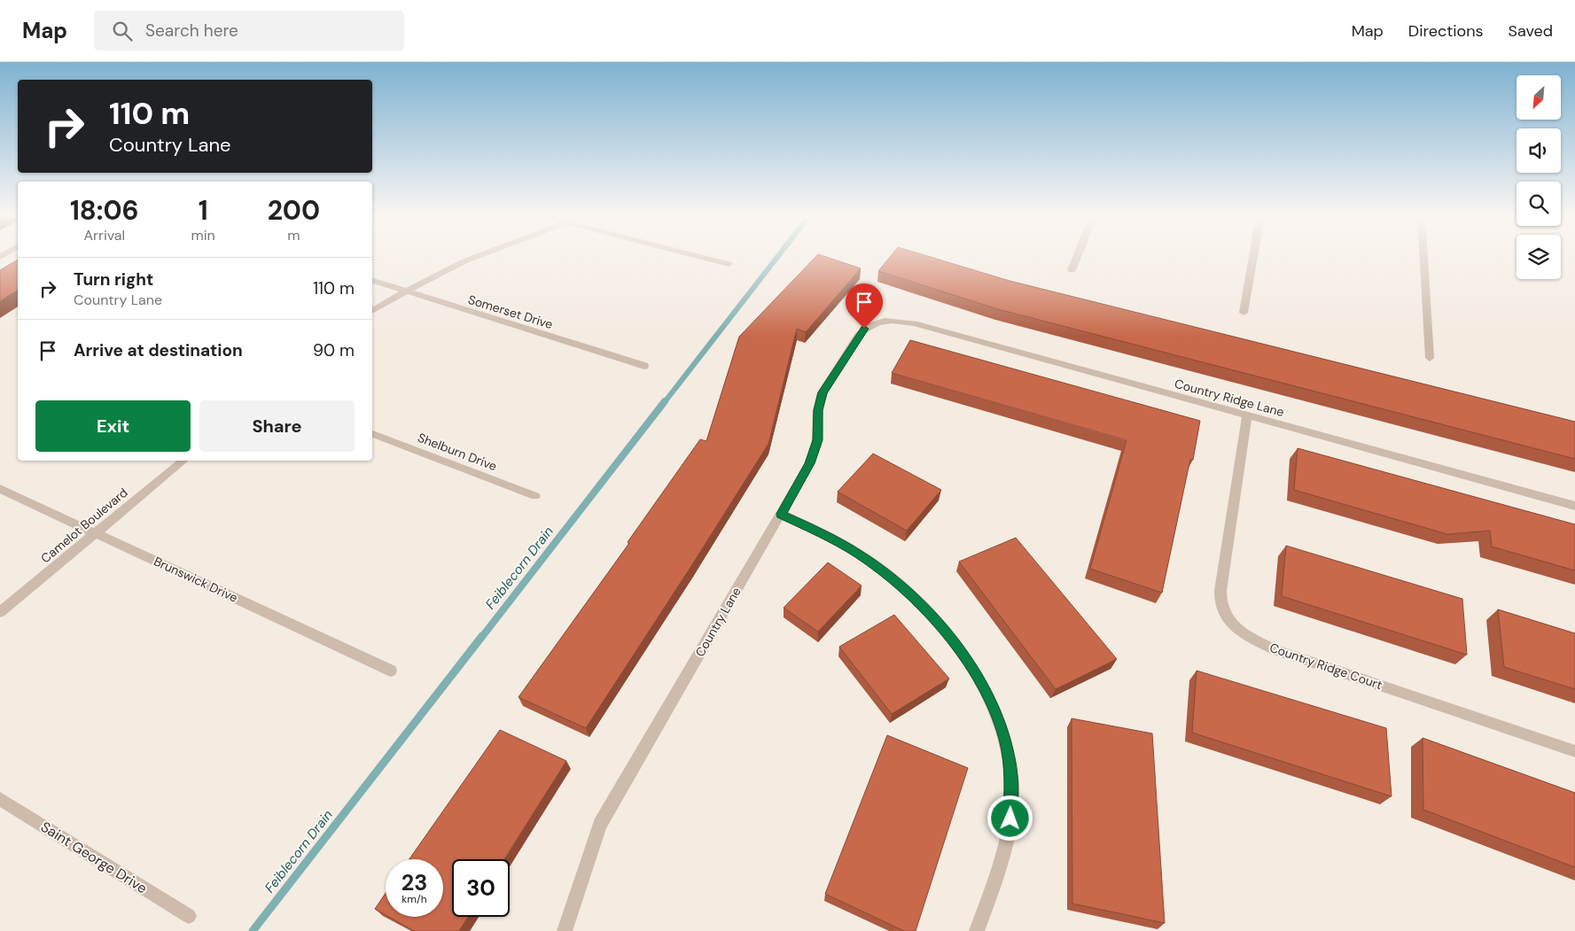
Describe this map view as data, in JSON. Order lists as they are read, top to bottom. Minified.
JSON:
{"streets":{"street":["Somerset Drive","Country Ridge Lane","Shelburn Drive","Camelot Boulevard","Brunswick Drive","Country Lane","Country Ridge Court","Saint George Drive"]},"crossings":[["Country Ridge Lane","Country Lane"],["Country Ridge Lane","Country Ridge Court"],["Camelot Boulevard","Brunswick Drive"]],"water":["Feiblecorn Drain"],"north":"bottom left","page":{"header":"Map","search":"Search here","nav":["Map","Directions","Saved"],"turn":["110 m","Country Lane"],"eta":["18:06","Arrival","1","min","200","m"],"list":[{"name":"Turn right","note":"Country Lane","value":"110 m"},{"name":"Arrive at destination","value":"90 m"}],"buttons":["Exit","Share"],"speed":"23 km/h","limit":"30"}}
